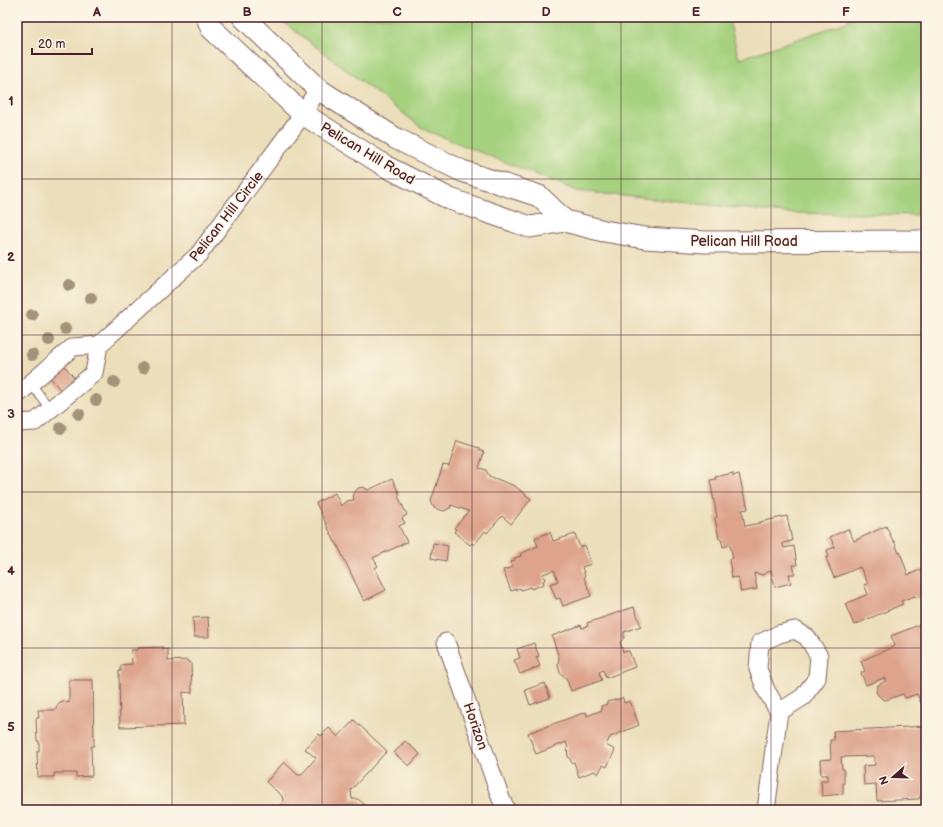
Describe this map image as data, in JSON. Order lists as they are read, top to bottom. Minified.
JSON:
{"streets":{"street":["Pelican Hill Road","Pelican Hill Circle","Horizon"]},"crossings":[["Pelican Hill Road","Pelican Hill Circle"]],"scale_bar":"20 m","north":"left","grid":{"columns":["A","B","C","D","E","F"],"rows":["1","2","3","4","5"]}}
